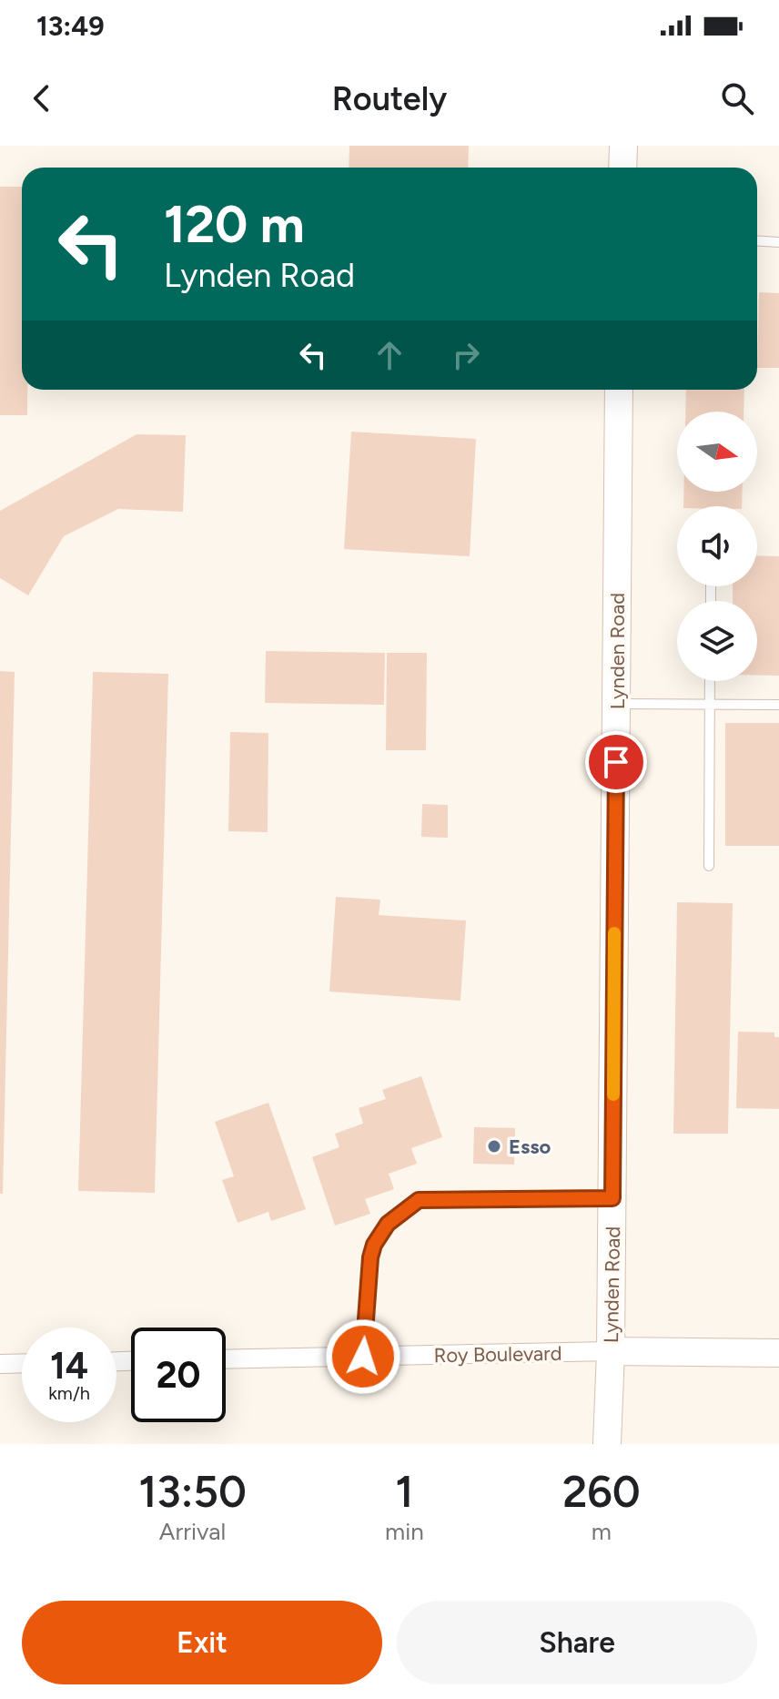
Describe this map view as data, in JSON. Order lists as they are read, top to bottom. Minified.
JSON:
{"streets":{"main road":["Lynden Road"],"street":["Roy Boulevard"]},"crossings":[["Lynden Road","Roy Boulevard"]],"places":["Esso"],"north":"right","page":{"status":"13:49","header":"Routely","turn":["120 m","Lynden Road"],"speed":"14 km/h","limit":"20","eta":["13:50","Arrival","1","min","260","m"],"buttons":["Exit","Share"]}}
